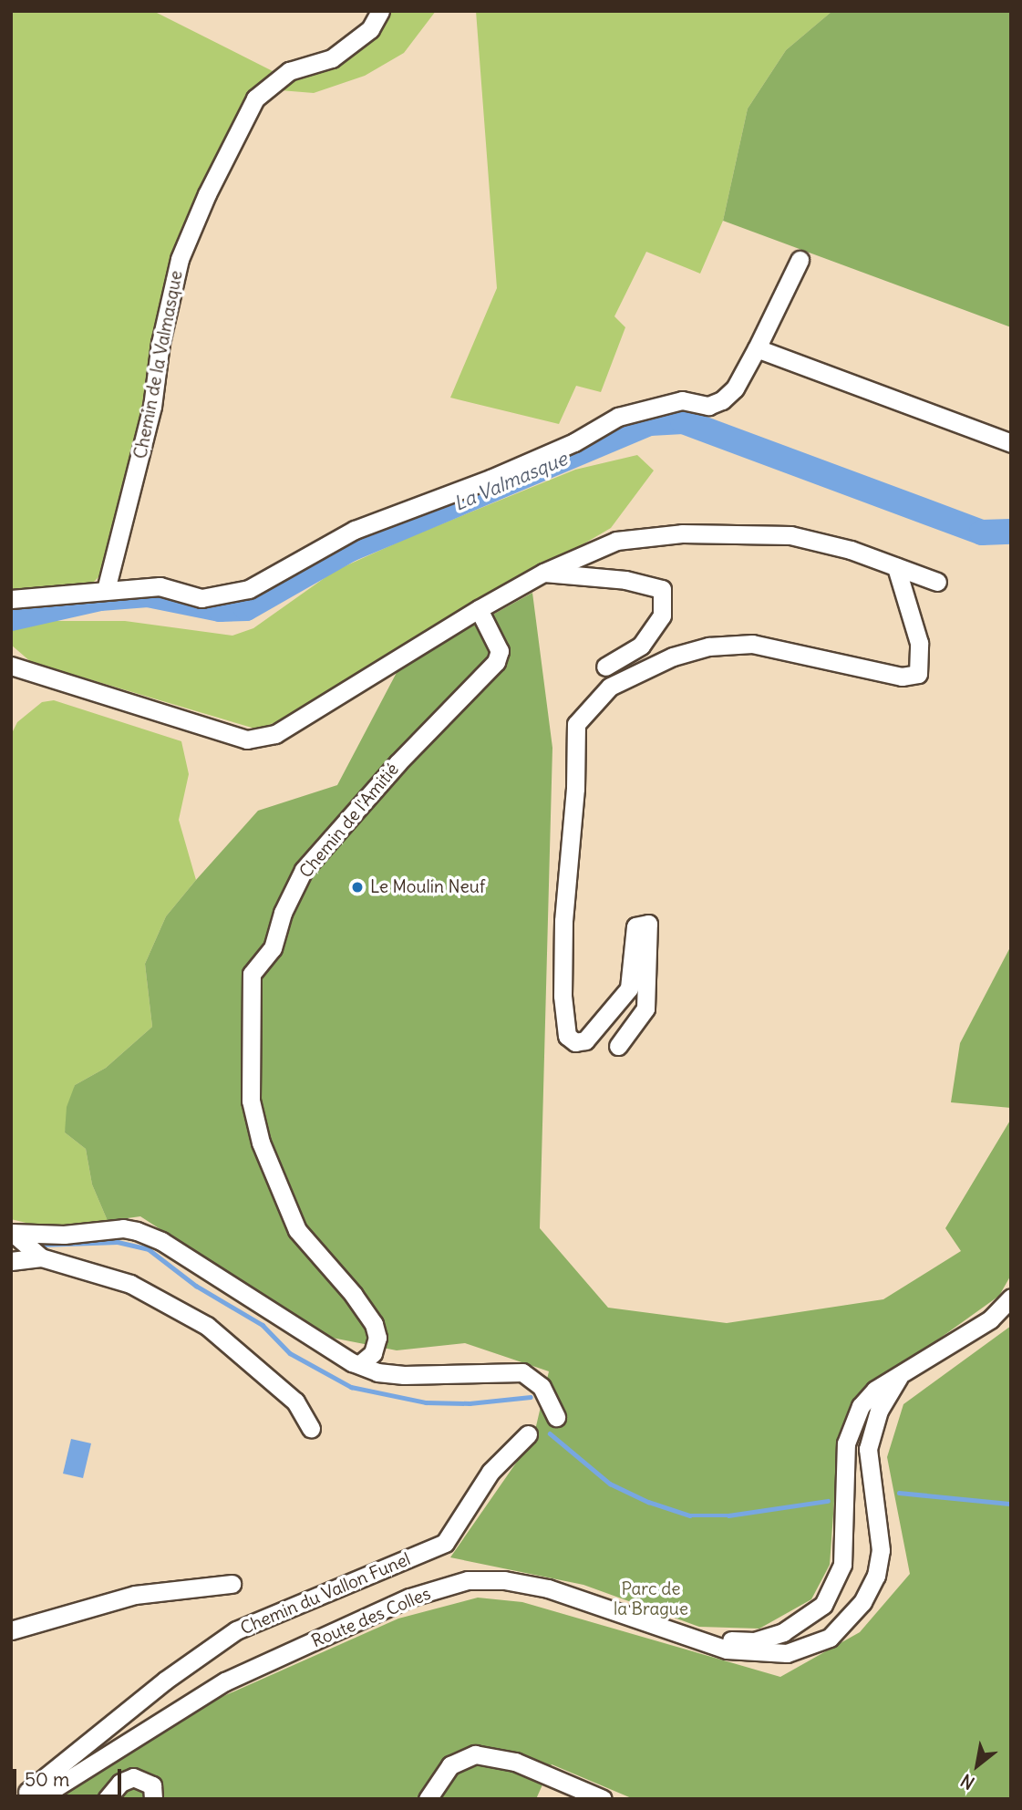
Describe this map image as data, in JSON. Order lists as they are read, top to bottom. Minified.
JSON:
{"streets":{"street":["Chemin de la Valmasque","Chemin de l'Amitié","Chemin du Vallon Funel","Route des Colles"]},"crossings":[["Chemin du Vallon Funel","Route des Colles"]],"water":["La Valmasque"],"parks":["Parc de la Brague"],"places":["Le Moulin Neuf"],"scale_bar":"50 m","north":"bottom left"}
